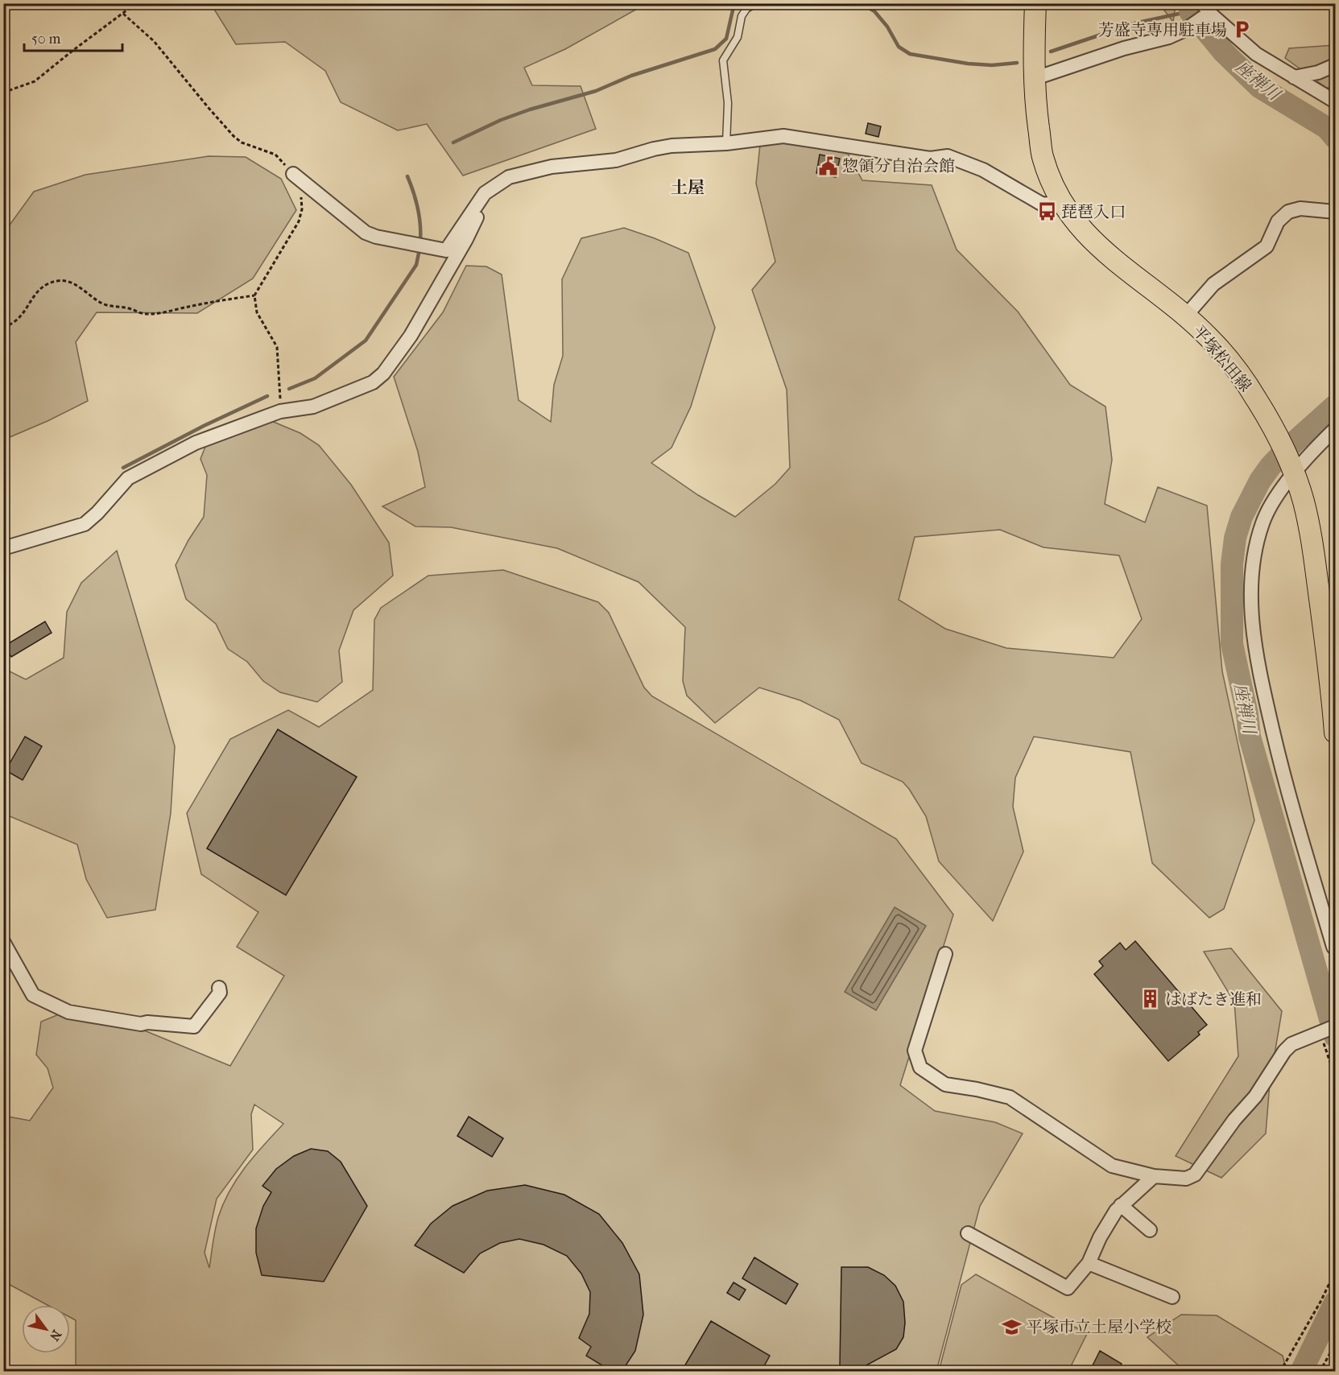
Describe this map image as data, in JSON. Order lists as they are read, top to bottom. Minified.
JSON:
{"streets":{"main road":["平塚松田線"]},"districts":["土屋"],"water":["座禅川"],"places":{"parking":["芳盛寺専用駐車場"],"public building":["惣領分自治会館"],"bus stop":["琵琶入口"],"building":["はばたき進和"],"school or university":["平塚市立土屋小学校"]},"scale_bar":"50 m","north":"bottom right"}
